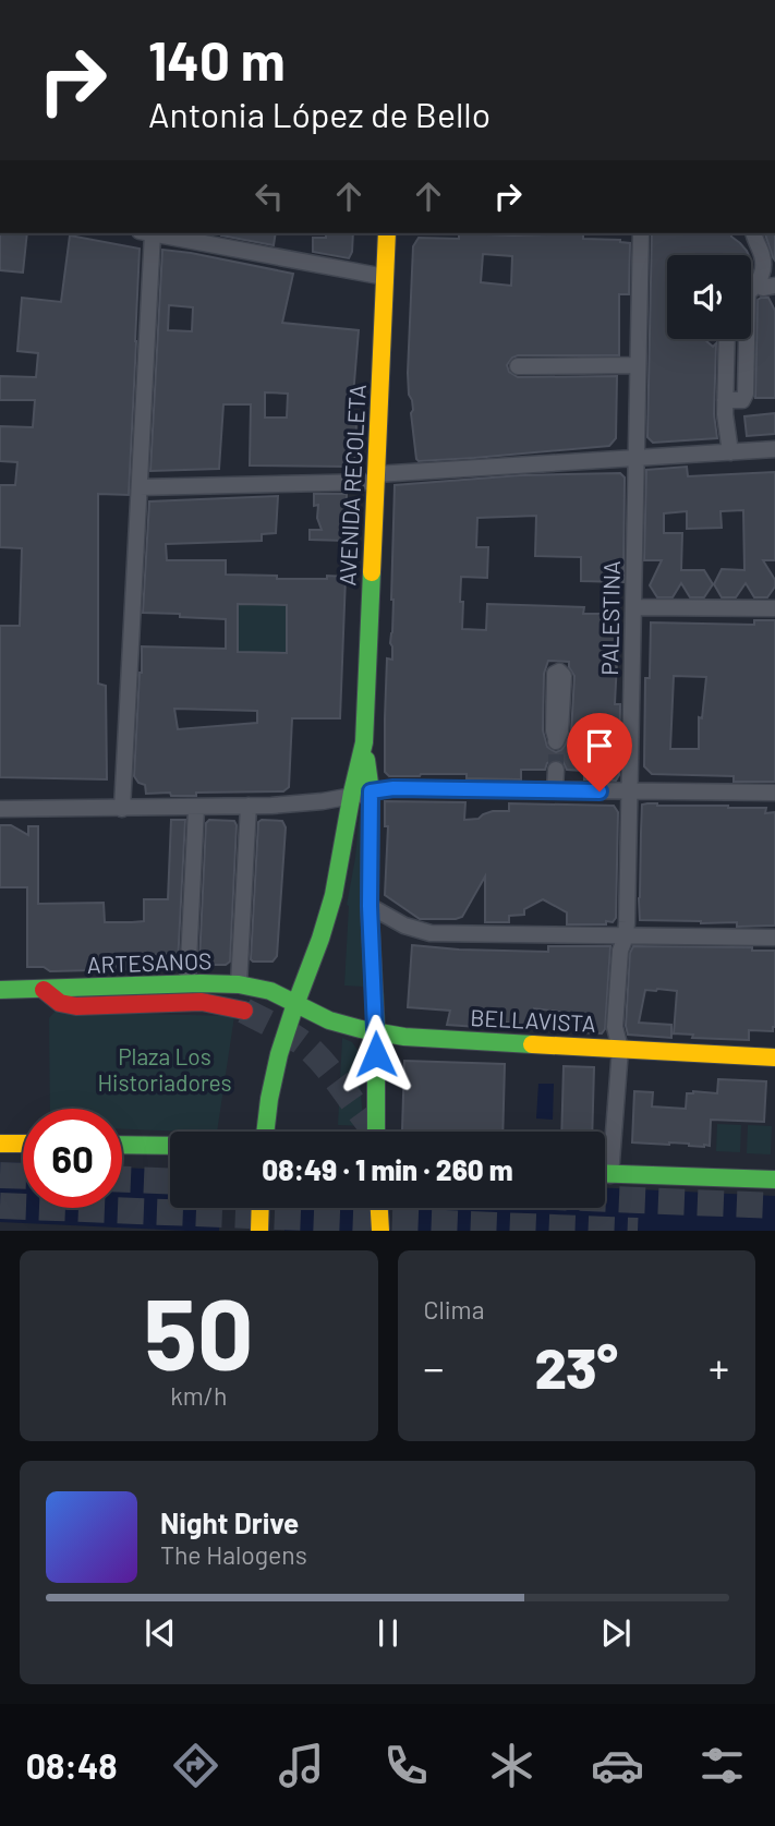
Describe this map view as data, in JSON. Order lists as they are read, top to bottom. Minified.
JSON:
{"streets":{"main road":["AVENIDA RECOLETA","ARTESANOS","BELLAVISTA"],"street":["PALESTINA"]},"crossings":[["AVENIDA RECOLETA","ARTESANOS"],["AVENIDA RECOLETA","BELLAVISTA"],["PALESTINA","BELLAVISTA"],["ARTESANOS","BELLAVISTA"]],"parks":["Plaza Los Historiadores"],"page":{"turn":["140 m","Antonia López de Bello"],"limit":"60","trip":"08:49 · 1 min · 260 m","tile":[["50","km/h"],"Clima"],"heat":["−","23°","+"],"song":["Night Drive","The Halogens"],"tabs":"08:48"}}
